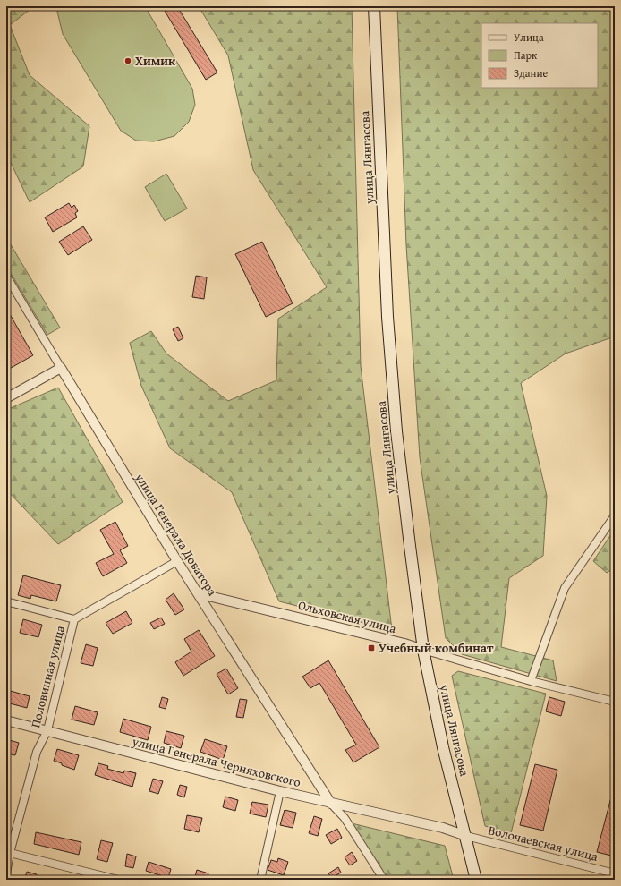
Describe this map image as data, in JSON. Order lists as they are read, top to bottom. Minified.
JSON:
{"streets":{"main road":["улица Лянгасова"],"street":["улица Генерала Доватора","Ольховская улица","Половинная улица","улица Генерала Черняховского","Волочаевская улица"]},"crossings":[["улица Лянгасова","Ольховская улица"],["улица Лянгасова","улица Генерала Черняховского"],["улица Лянгасова","Волочаевская улица"],["улица Генерала Доватора","Ольховская улица"],["улица Генерала Доватора","Половинная улица"],["улица Генерала Доватора","улица Генерала Черняховского"],["Половинная улица","улица Генерала Черняховского"],["улица Генерала Черняховского","Волочаевская улица"]],"places":{"other":["Химик"],"transit":["Учебный комбинат"]},"legend":["Улица","Парк","Здание"]}
